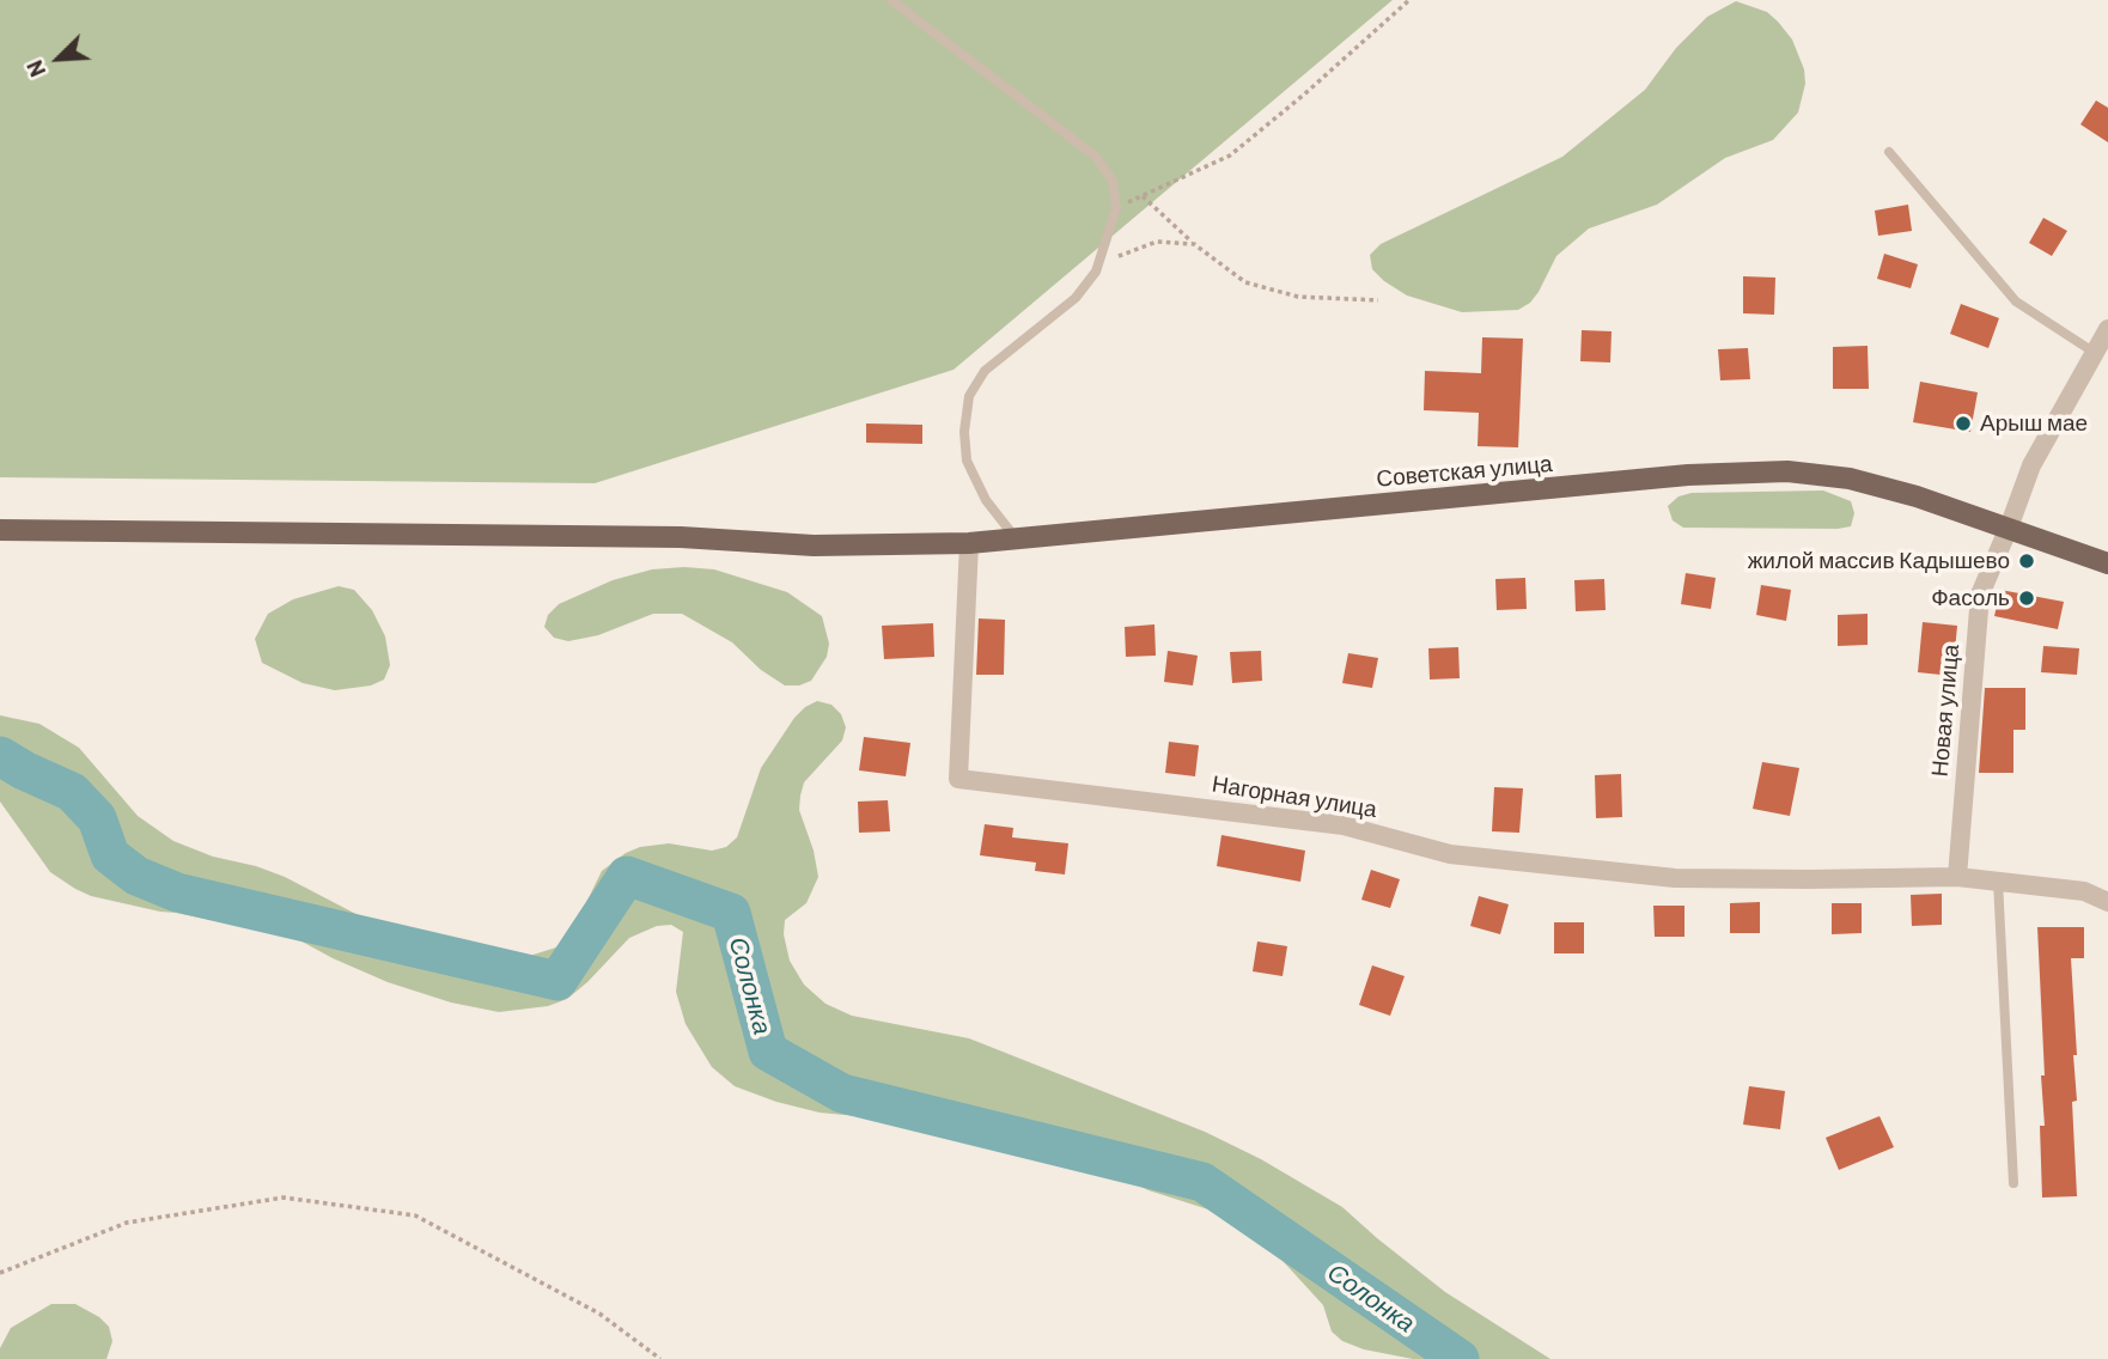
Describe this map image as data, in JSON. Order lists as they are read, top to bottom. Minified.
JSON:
{"streets":{"main road":["Советская улица"],"street":["Новая улица","Нагорная улица"]},"crossings":[["Советская улица","Новая улица"],["Советская улица","Нагорная улица"],["Новая улица","Нагорная улица"]],"water":["Солонка"],"places":["Арыш мае","жилой массив Кадышево","Фасоль"],"north":"bottom left"}
